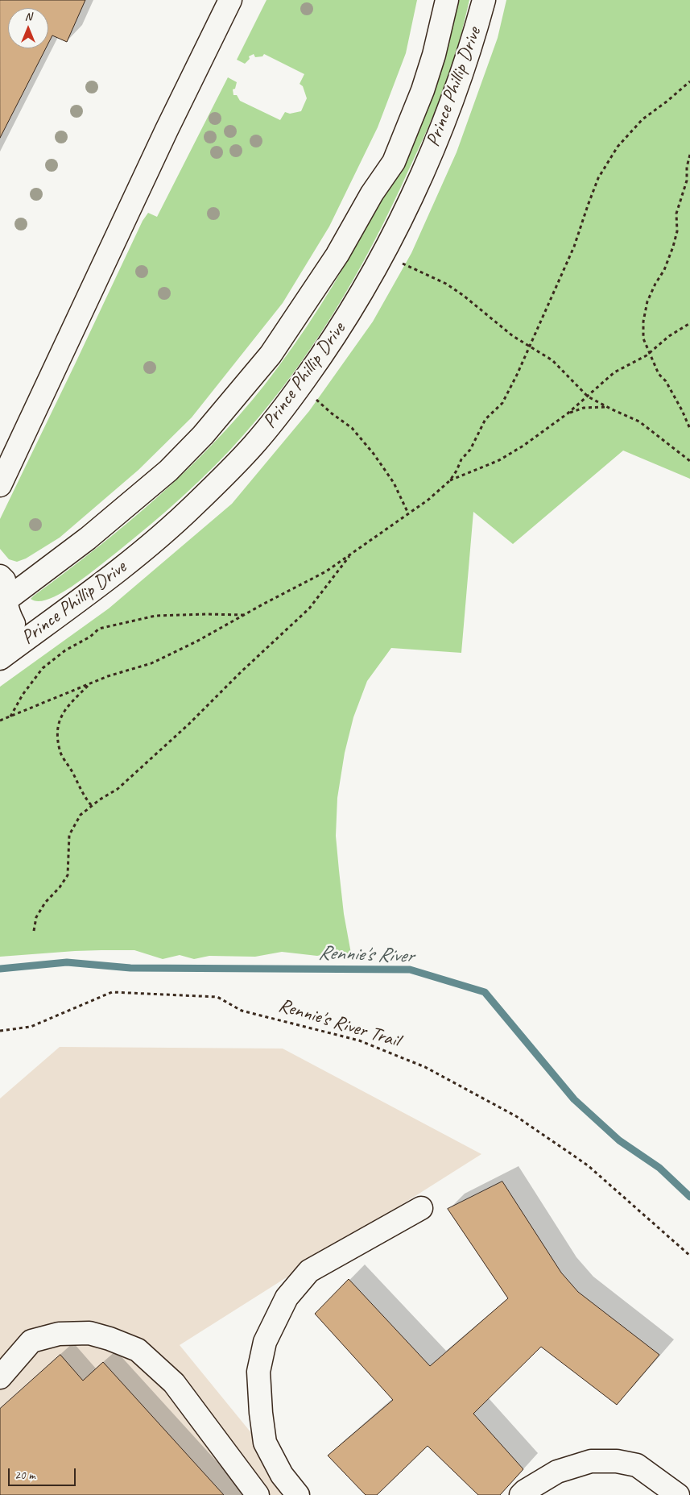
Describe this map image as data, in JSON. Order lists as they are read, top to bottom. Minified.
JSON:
{"streets":{"main road":["Prince Phillip Drive"],"path":["Rennie's River Trail"]},"water":["Rennie's River"],"scale_bar":"20 m","north":"top"}
